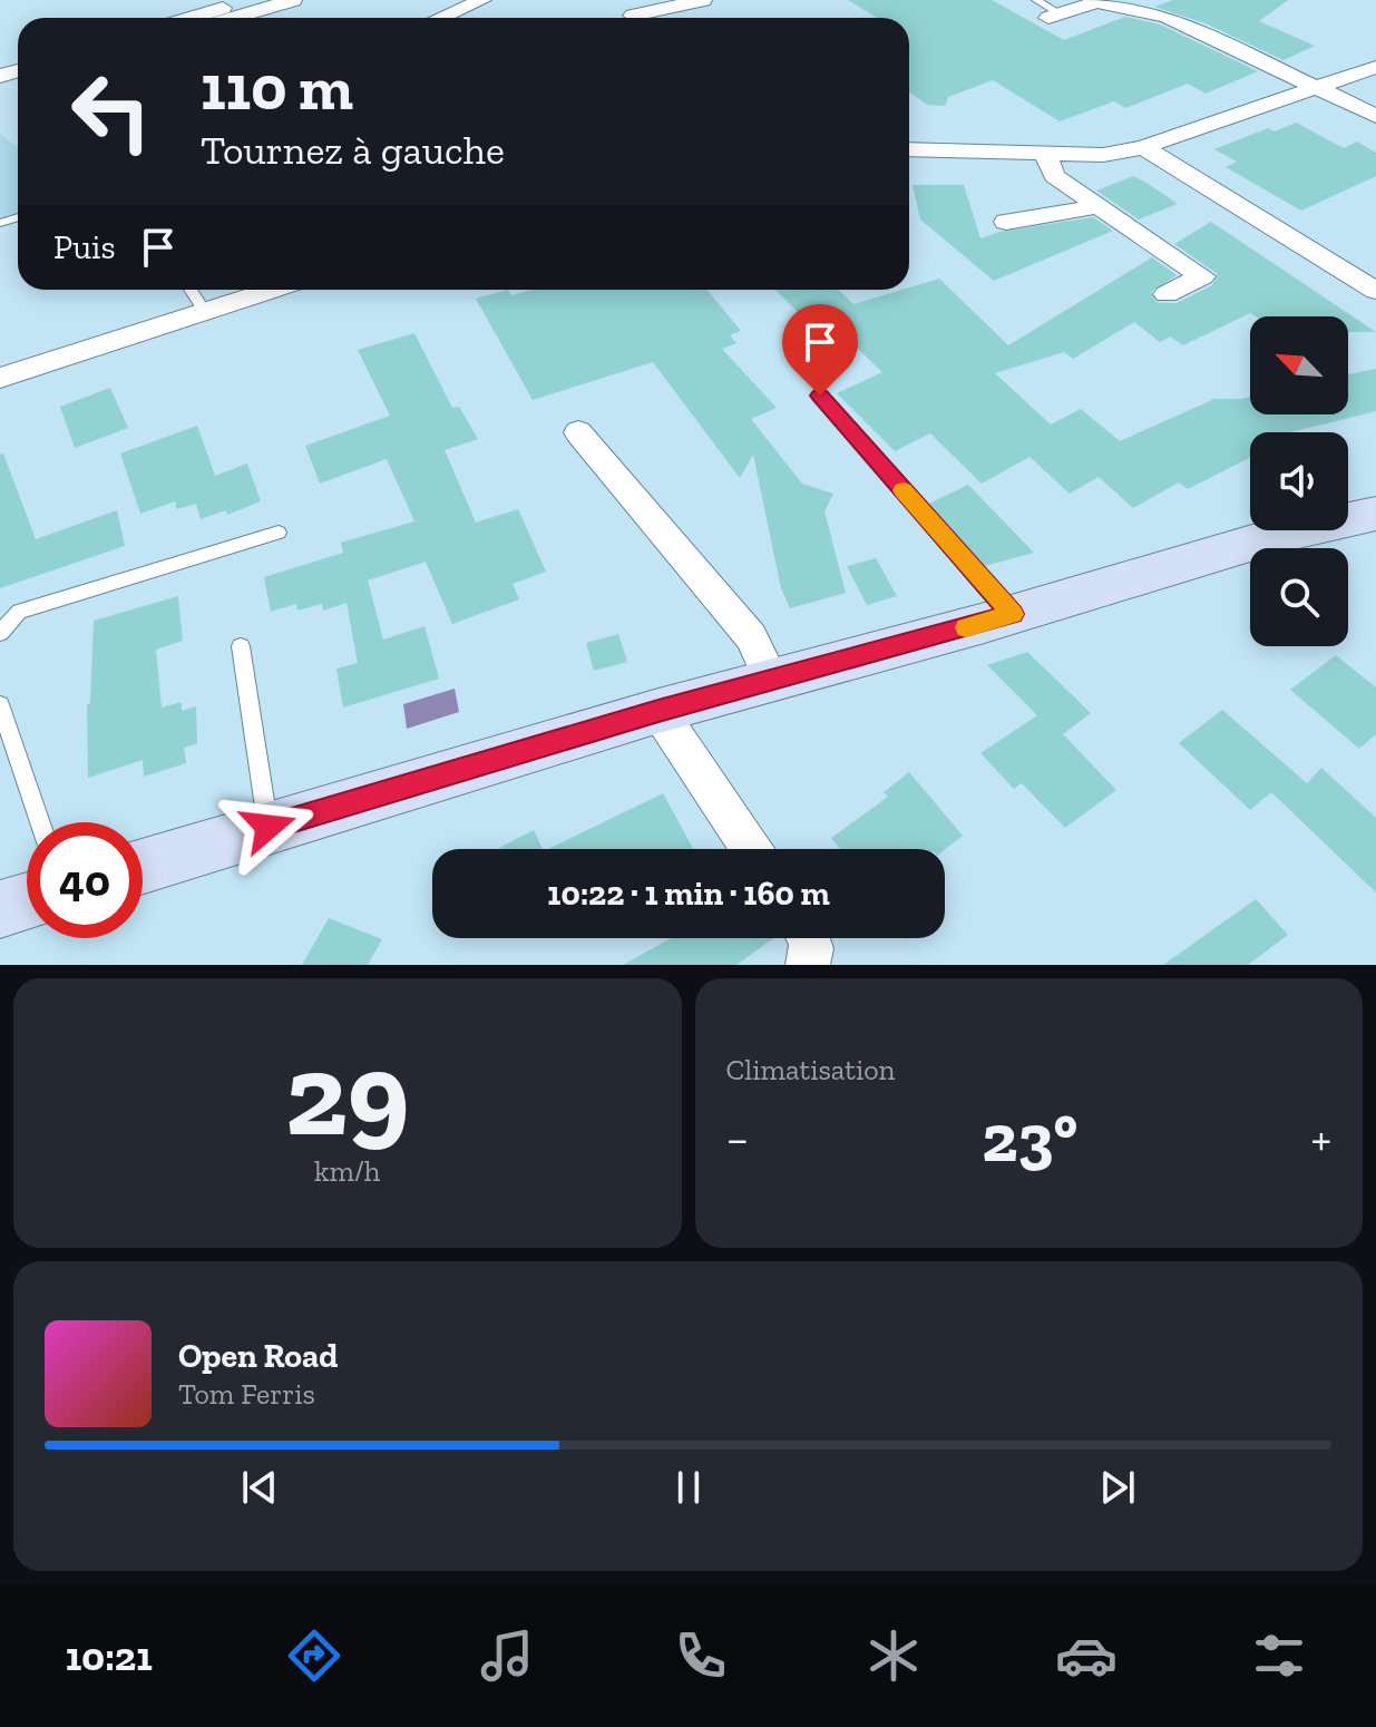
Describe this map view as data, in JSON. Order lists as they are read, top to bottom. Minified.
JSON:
{"north":"top left","page":{"turn":["110 m","Tournez à gauche"],"then":"Puis","limit":"40","trip":"10:22 · 1 min · 160 m","tile":[["29","km/h"],"Climatisation"],"heat":["−","23°","+"],"song":["Open Road","Tom Ferris"],"tabs":"10:21"}}
